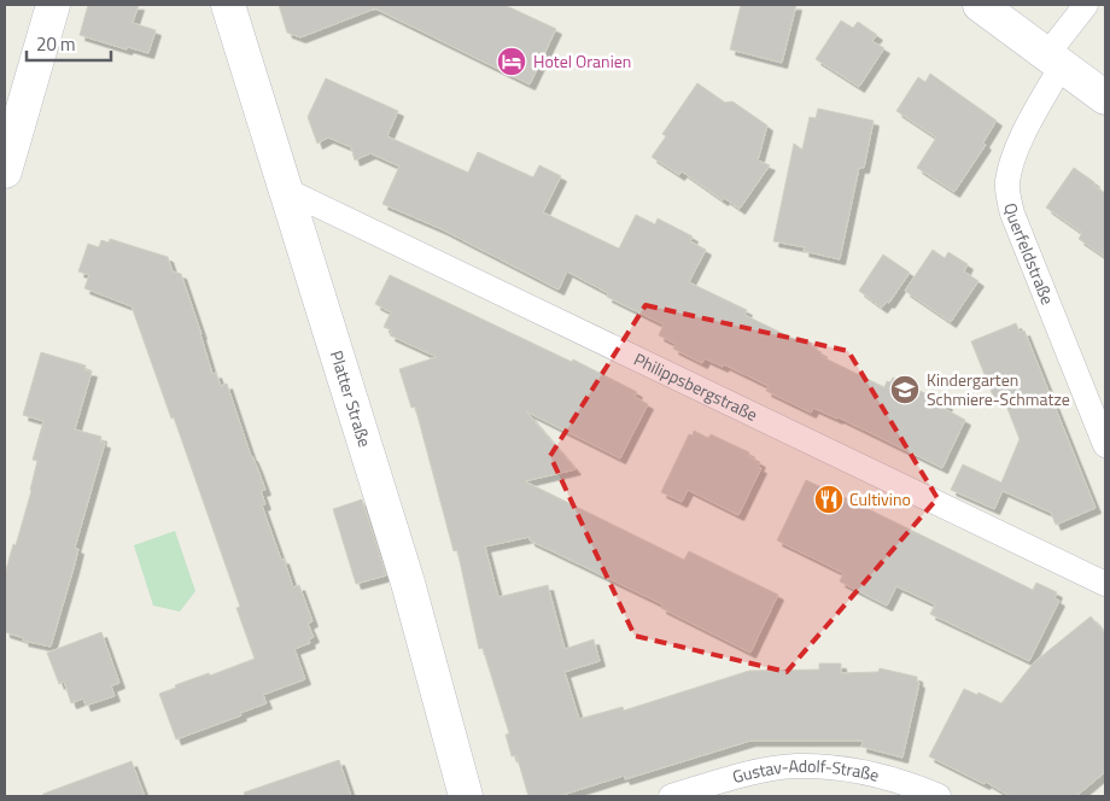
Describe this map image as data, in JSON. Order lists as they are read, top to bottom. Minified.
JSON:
{"streets":{"main road":["Platter Straße"],"street":["Querfeldstraße","Philippsbergstraße","Gustav-Adolf-Straße"]},"crossings":[["Philippsbergstraße","Platter Straße"]],"places":{"hotel":["Hotel Oranien"],"school or university":["Kindergarten Schmiere-Schmatze"],"restaurant":["Cultivino"]},"scale_bar":"20 m"}
